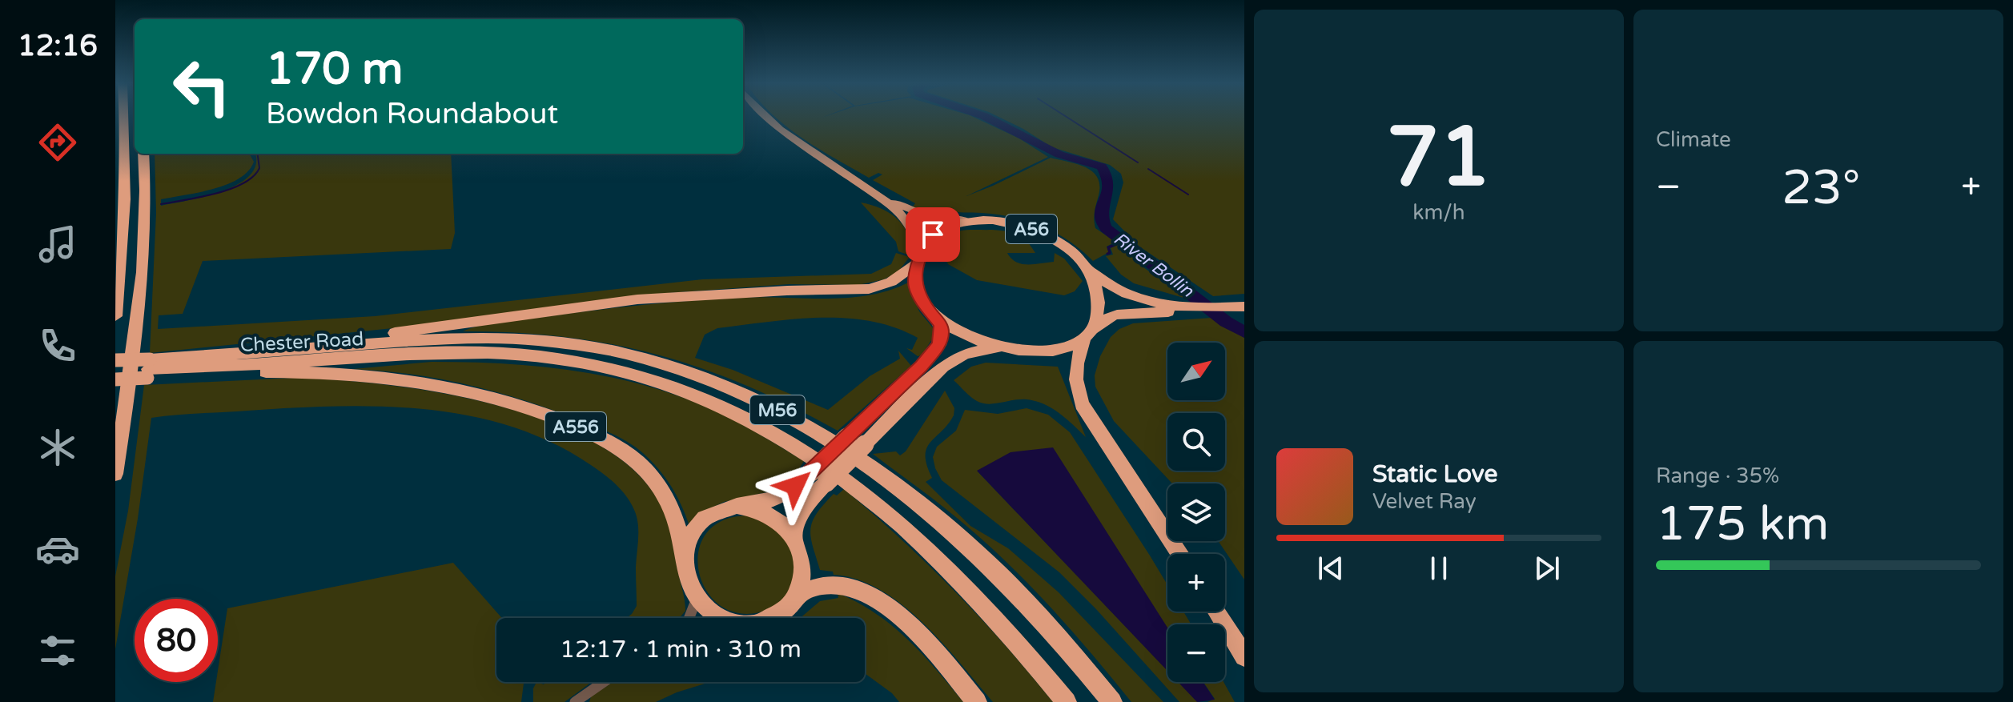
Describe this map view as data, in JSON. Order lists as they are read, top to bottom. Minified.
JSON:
{"streets":{"highway":["A56","Chester Road","M56","A556"]},"crossings":[["A56","A556"],["Chester Road","M56"],["Chester Road","A556"]],"water":["River Bollin"],"north":"top right","page":{"tabs":"12:16","tile":[["71","km/h"],"Climate",["Range · 35%","175 km"]],"turn":["170 m","Bowdon Roundabout"],"heat":["−","23°","+"],"map_buttons":["+","−"],"song":["Static Love","Velvet Ray"],"limit":"80","trip":"12:17 · 1 min · 310 m"}}
